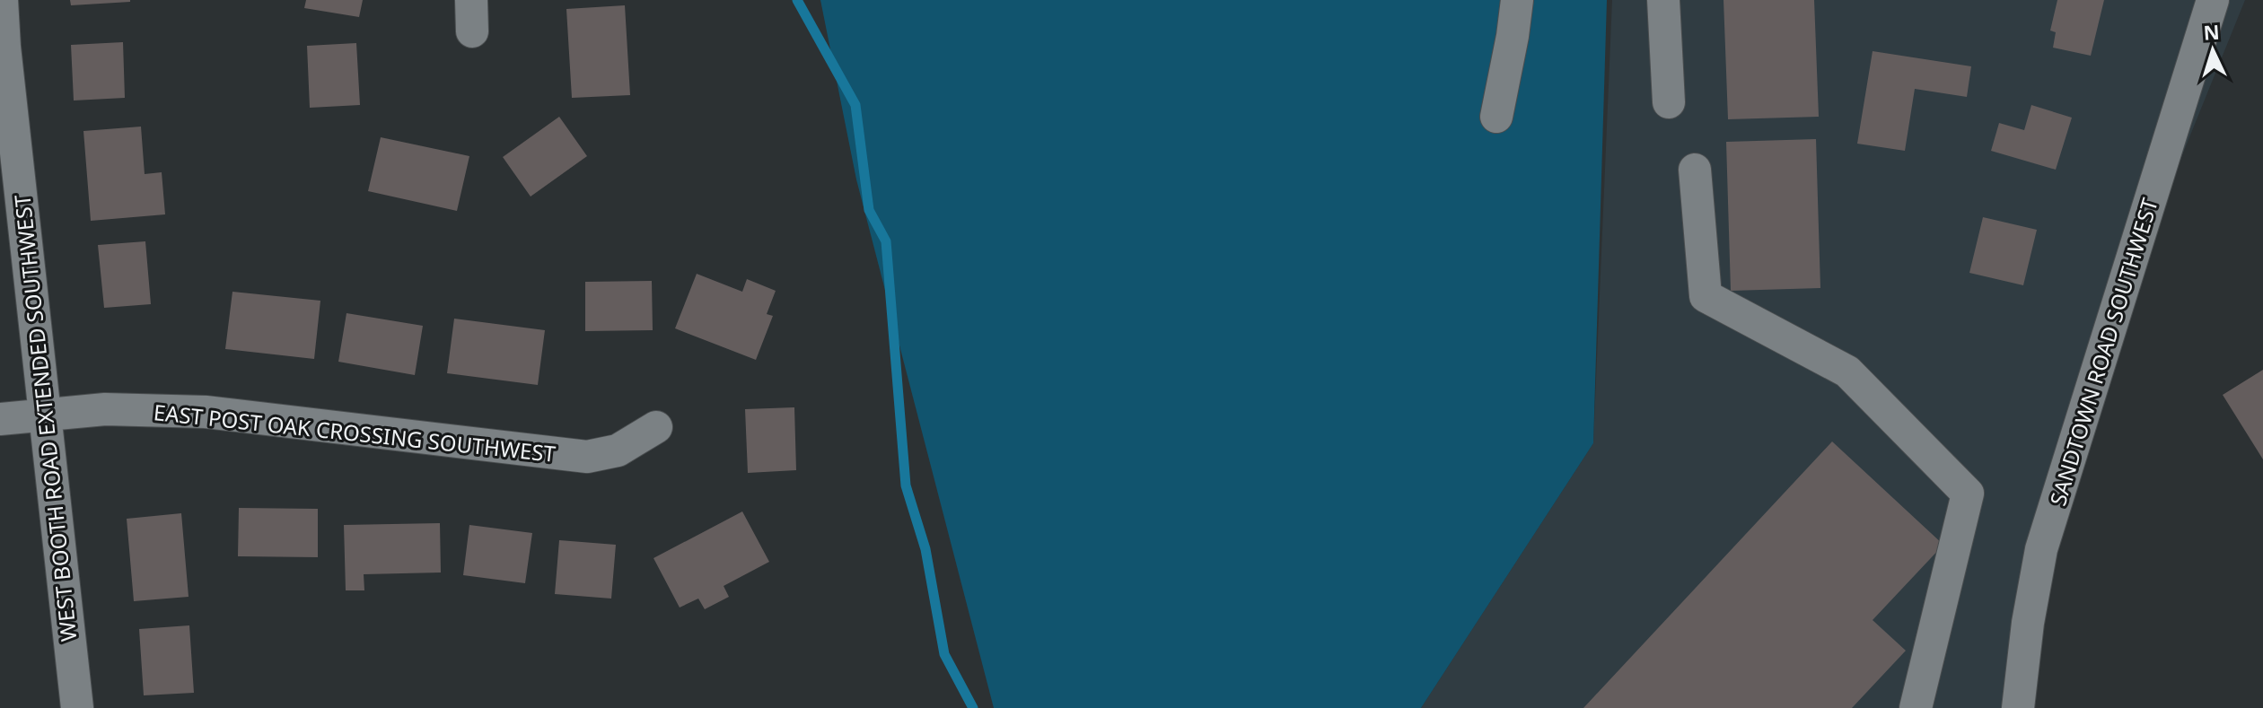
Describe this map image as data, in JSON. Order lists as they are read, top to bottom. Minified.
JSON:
{"streets":{"street":["SANDTOWN ROAD SOUTHWEST","WEST BOOTH ROAD EXTENDED SOUTHWEST","EAST POST OAK CROSSING SOUTHWEST"]},"crossings":[["WEST BOOTH ROAD EXTENDED SOUTHWEST","EAST POST OAK CROSSING SOUTHWEST"]],"north":"top"}
